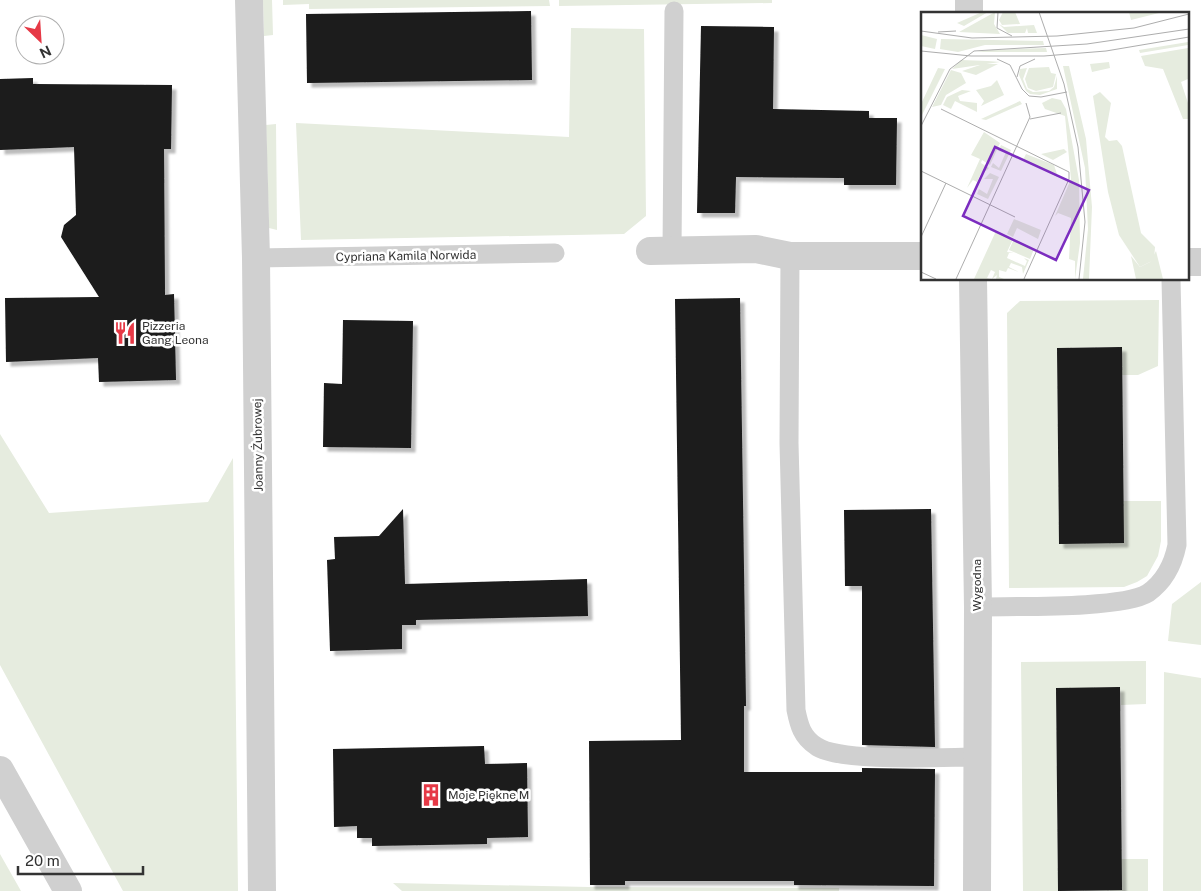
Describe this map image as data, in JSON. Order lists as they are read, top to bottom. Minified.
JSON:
{"streets":{"street":["Joanny Żubrowej","Wygodna"],"lane":["Cypriana Kamila Norwida"]},"crossings":[["Cypriana Kamila Norwida","Joanny Żubrowej"]],"places":{"restaurant":["Pizzeria Gang Leona"],"building":["Moje Piękne M"]},"scale_bar":"20 m","north":"bottom right"}
